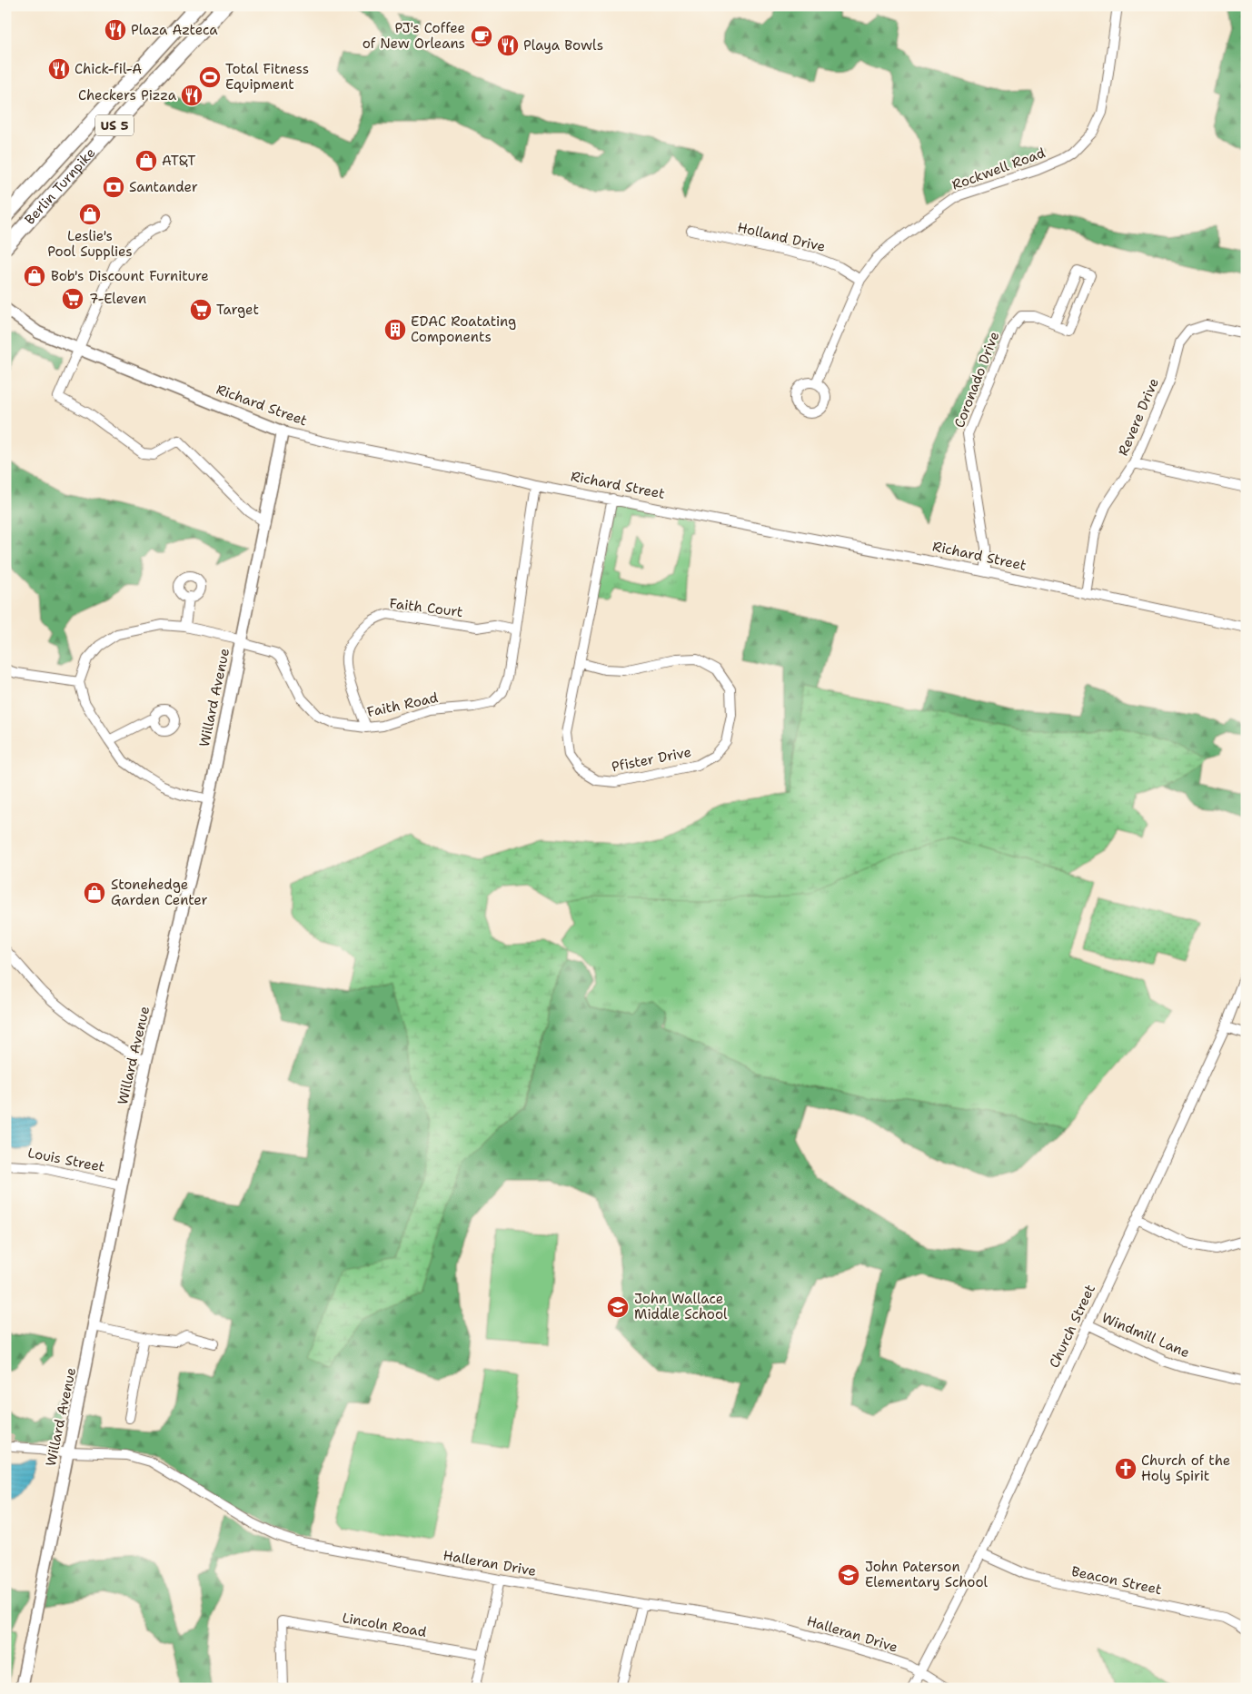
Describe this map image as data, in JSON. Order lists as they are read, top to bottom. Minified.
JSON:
{"streets":{"highway":["US 5","Berlin Turnpike"],"main road":["Richard Street","Willard Avenue"],"street":["Rockwell Road","Holland Drive","Coronado Drive","Revere Drive","Faith Court","Faith Road","Pfister Drive","Louis Street","Church Street","Windmill Lane","Halleran Drive","Beacon Street","Lincoln Road"]},"crossings":[["Rockwell Road","Holland Drive"],["Coronado Drive","Richard Street"],["Richard Street","Revere Drive"],["Richard Street","Willard Avenue"],["Richard Street","Faith Road"],["Richard Street","Pfister Drive"],["Faith Court","Faith Road"],["Willard Avenue","Faith Road"],["Willard Avenue","Louis Street"],["Willard Avenue","Halleran Drive"],["Church Street","Windmill Lane"],["Church Street","Halleran Drive"],["Church Street","Beacon Street"]],"places":{"restaurant":["Plaza Azteca","Playa Bowls","Chick-fil-A","Checkers Pizza"],"cafe":["PJ's Coffee of New Orleans"],"sports":["Total Fitness Equipment"],"shop":["AT&T","Leslie's Pool Supplies","Bob's Discount Furniture","Stonehedge Garden Center"],"bank":["Santander"],"supermarket":["7-Eleven","Target"],"building":["EDAC Roatating Components"],"school or university":["John Wallace Middle School","John Paterson Elementary School"],"church":["Church of the Holy Spirit"]}}
